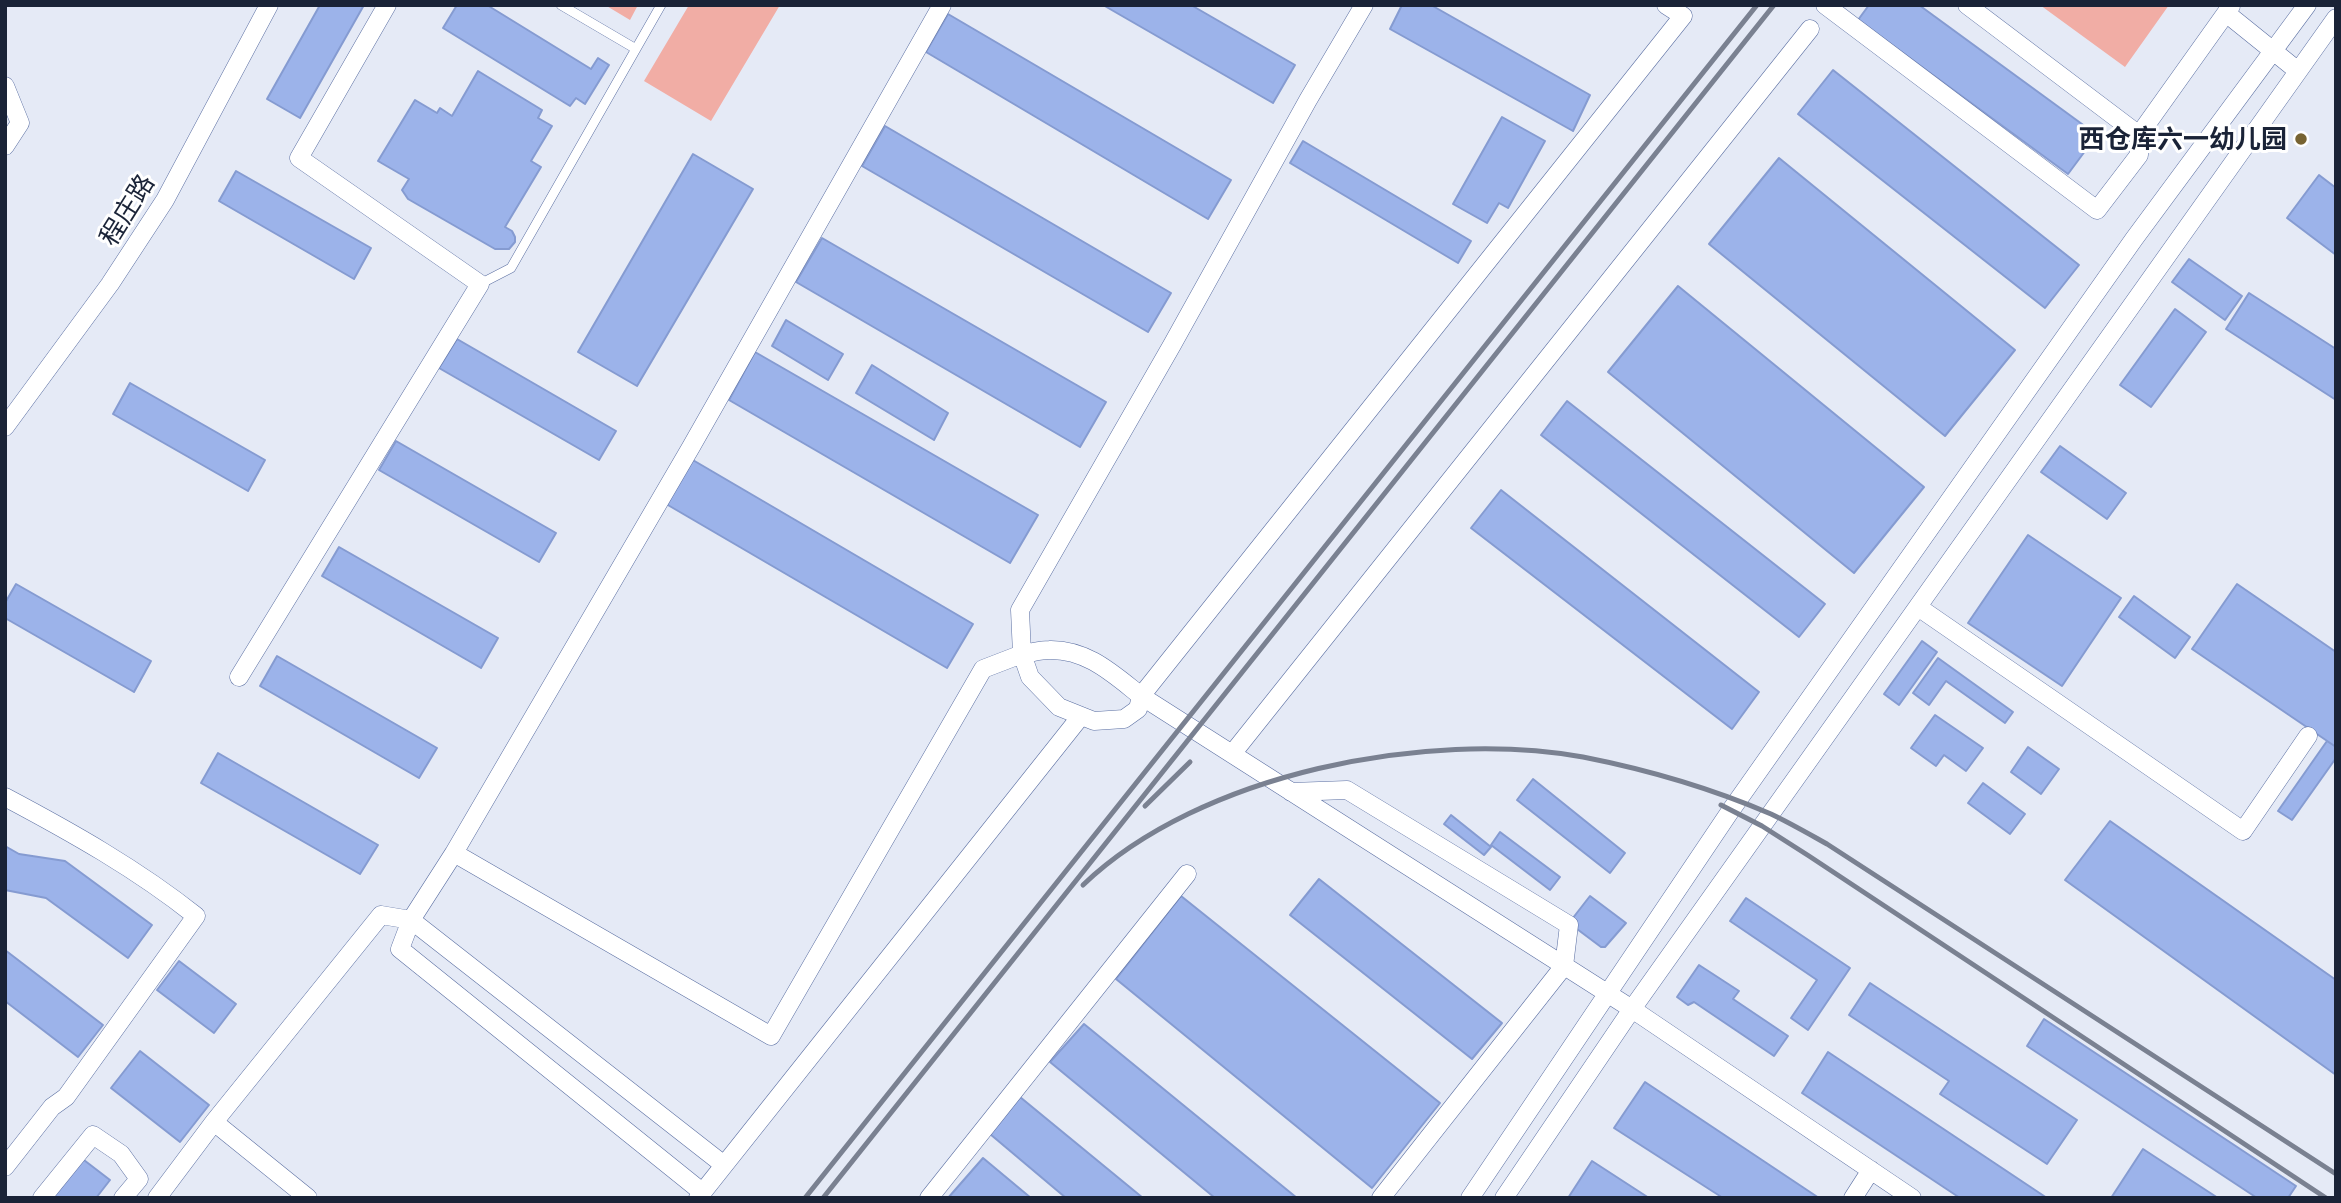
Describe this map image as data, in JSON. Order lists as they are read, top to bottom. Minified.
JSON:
{"streets":{"street":["程庄路"]},"places":["西仓库六一幼儿园"]}
